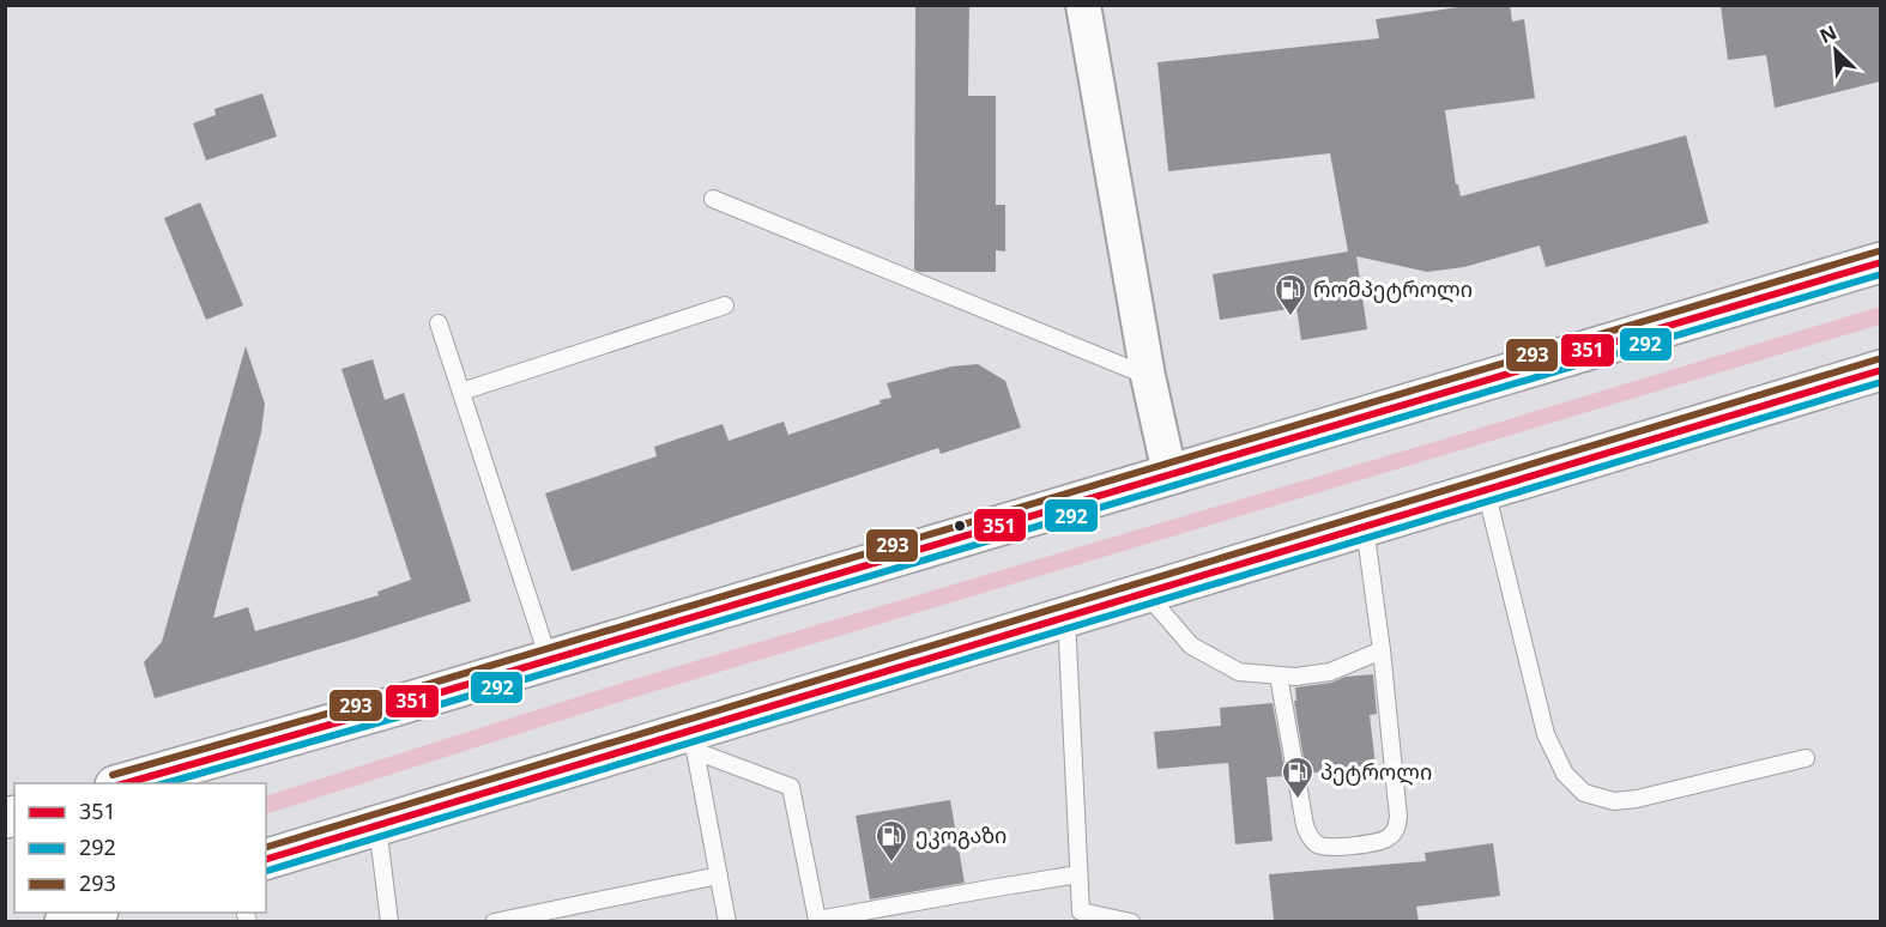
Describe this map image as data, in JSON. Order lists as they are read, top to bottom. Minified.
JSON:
{"places":{"fuel station":["რომპეტროლი","პეტროლი","ეკოგაზი"]},"lines":["transit line 293","transit line 351","transit line 292"],"legend":["351","292","293"],"north":"top left"}
